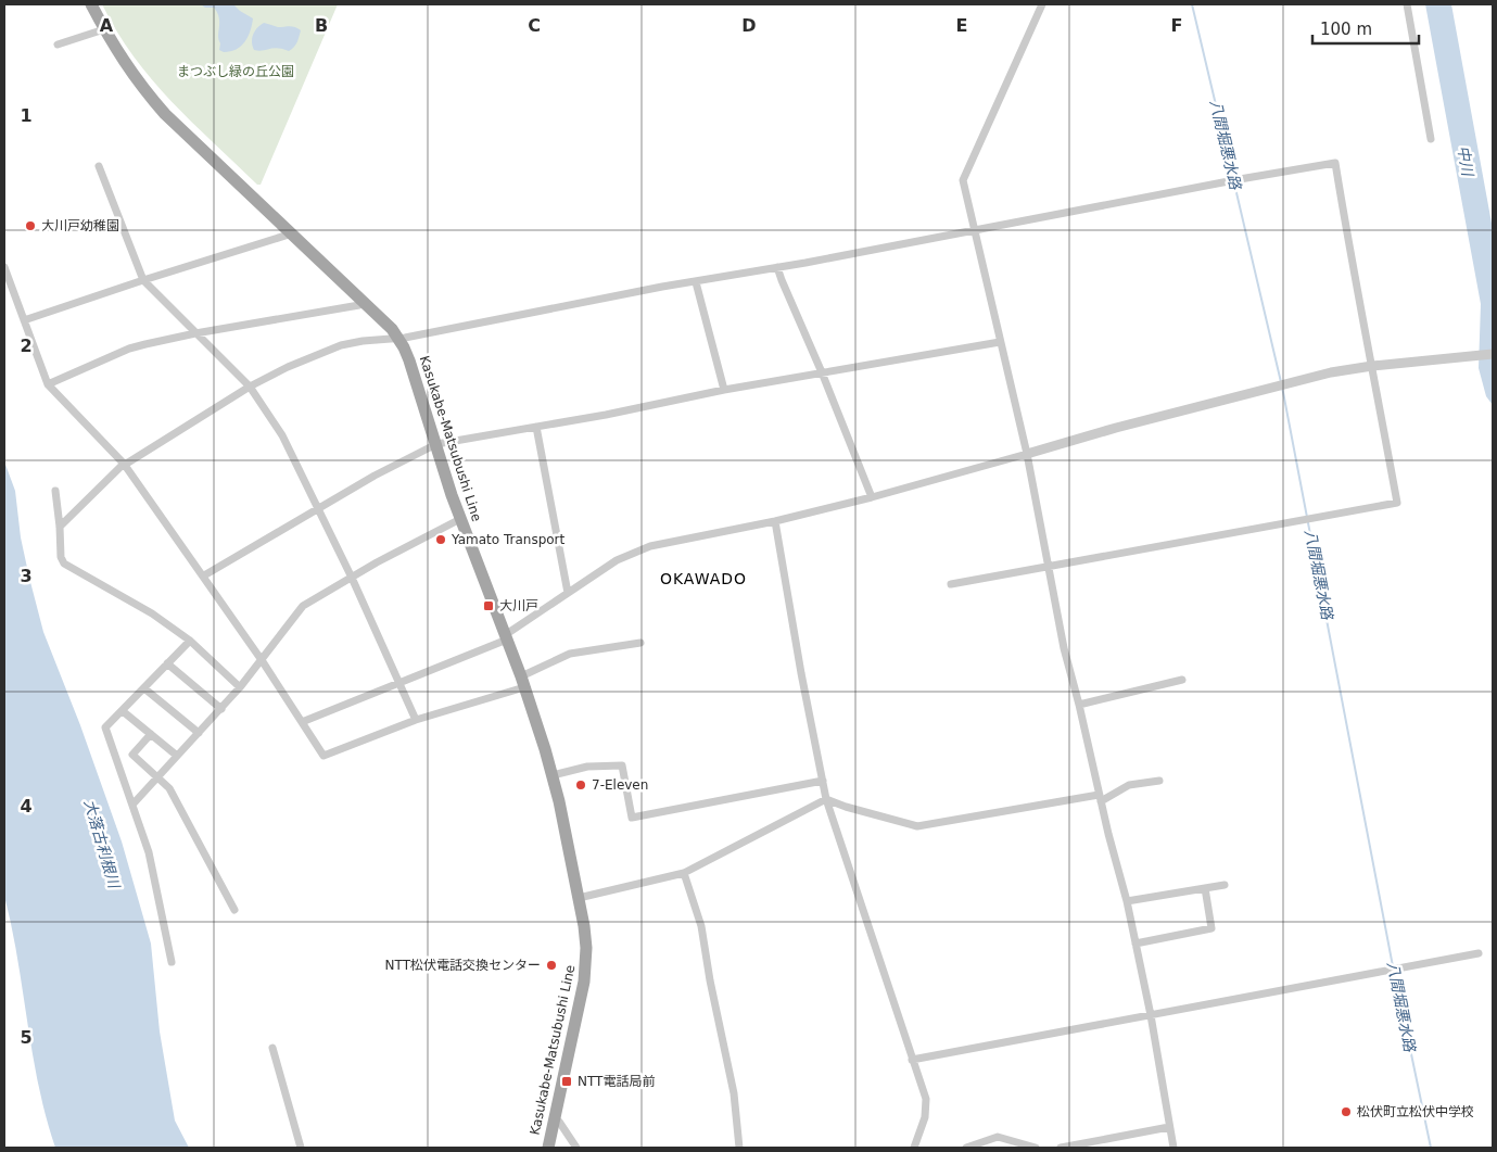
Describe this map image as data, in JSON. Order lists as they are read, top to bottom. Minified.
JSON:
{"streets":{"main road":["Kasukabe-Matsubushi Line"]},"districts":["OKAWADO"],"water":["八間堀悪水路","中川","大落古利根川"],"parks":["まつぶし緑の丘公園"],"places":{"other":["大川戸幼稚園","Yamato Transport","7-Eleven","NTT松伏電話交換センター","松伏町立松伏中学校"],"transit":["大川戸","NTT電話局前"]},"scale_bar":"100 m","grid":{"columns":["A","B","C","D","E","F"],"rows":["1","2","3","4","5"]}}
